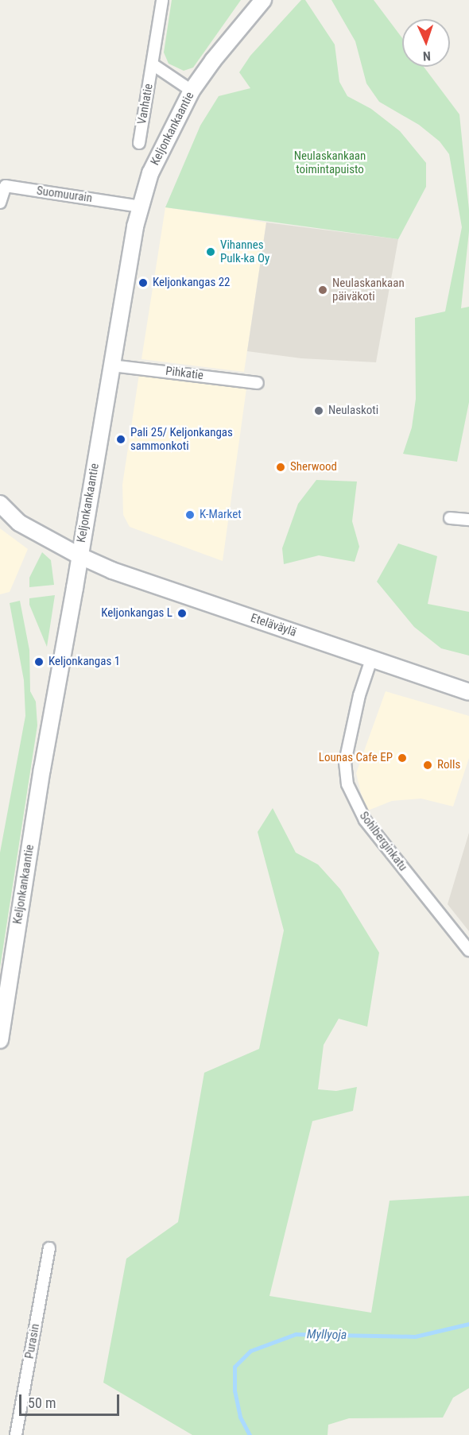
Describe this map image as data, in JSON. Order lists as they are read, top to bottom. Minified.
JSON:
{"streets":{"main road":["Keljonkankaantie","Eteläväylä"],"street":["Vanhatie","Suomuurain","Pihkatie","Sohlberginkatu","Purasin"]},"crossings":[["Vanhatie","Keljonkankaantie"],["Keljonkankaantie","Suomuurain"],["Keljonkankaantie","Pihkatie"],["Keljonkankaantie","Eteläväylä"],["Eteläväylä","Sohlberginkatu"]],"water":["Myllyoja"],"parks":["Neulaskankaan toimintapuisto"],"places":["Vihannes Pulk-ka Oy","Keljonkangas 22","Neulaskankaan päiväkoti","Neulaskoti","Pali 25/ Keljonkangas sammonkoti","Sherwood","K-Market","Keljonkangas L","Keljonkangas 1","Lounas Cafe EP","Rolls"],"scale_bar":"50 m","north":"bottom"}
